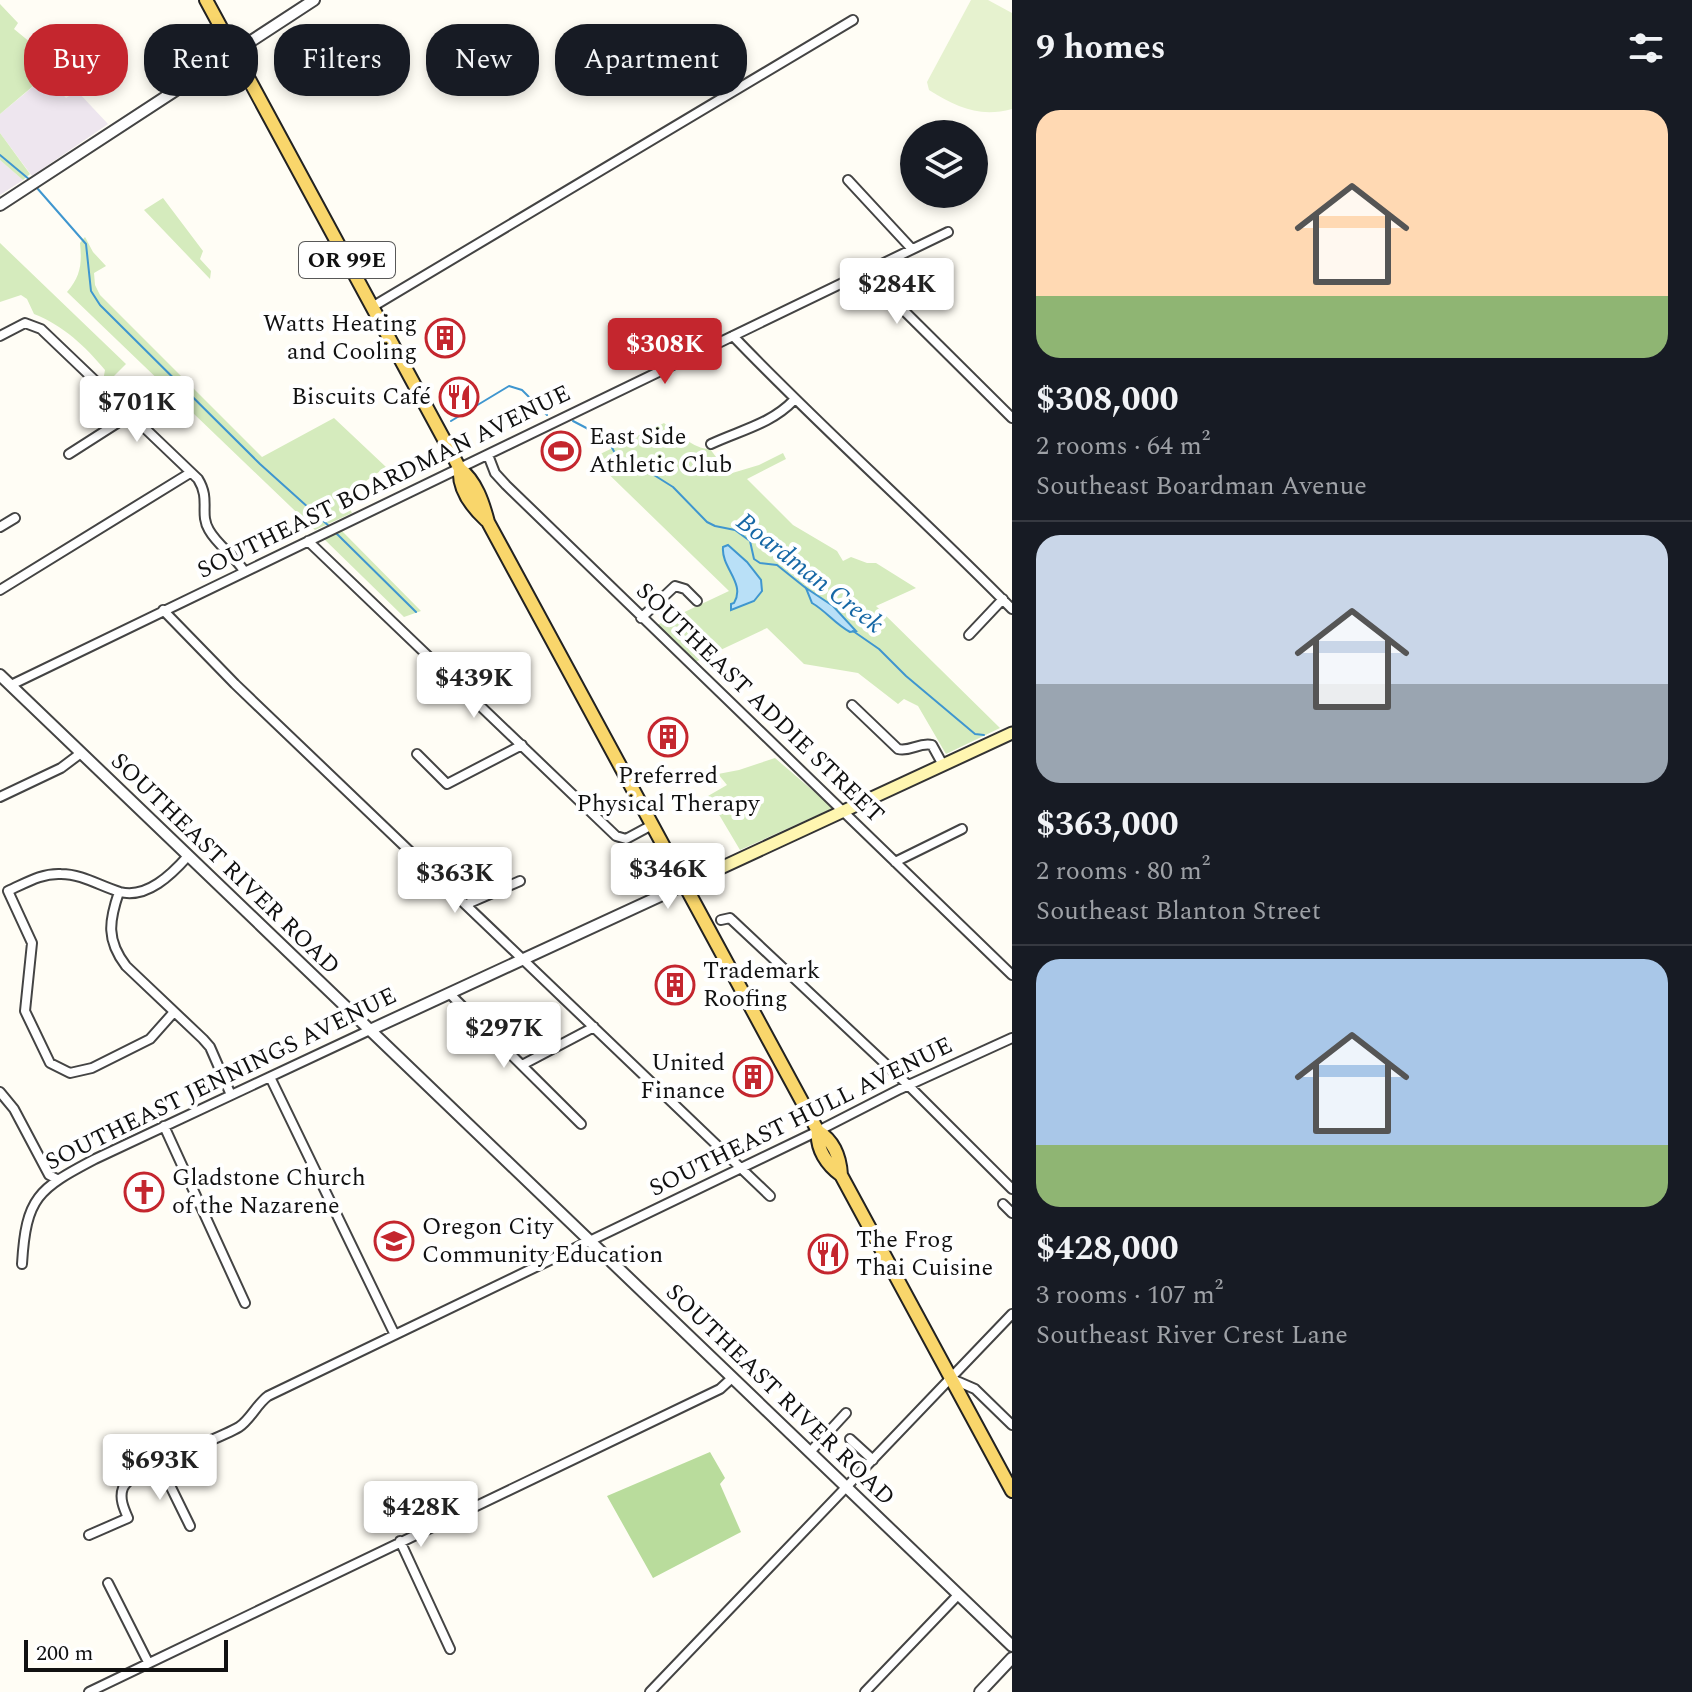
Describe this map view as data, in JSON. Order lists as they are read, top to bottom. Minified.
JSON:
{"streets":{"main road":["OR 99E","SOUTHEAST JENNINGS AVENUE"],"street":["SOUTHEAST BOARDMAN AVENUE","SOUTHEAST ADDIE STREET","SOUTHEAST RIVER ROAD","SOUTHEAST HULL AVENUE"]},"crossings":[["OR 99E","SOUTHEAST BOARDMAN AVENUE"],["OR 99E","SOUTHEAST JENNINGS AVENUE"],["OR 99E","SOUTHEAST HULL AVENUE"],["SOUTHEAST BOARDMAN AVENUE","SOUTHEAST ADDIE STREET"],["SOUTHEAST BOARDMAN AVENUE","SOUTHEAST RIVER ROAD"],["SOUTHEAST ADDIE STREET","SOUTHEAST JENNINGS AVENUE"],["SOUTHEAST RIVER ROAD","SOUTHEAST JENNINGS AVENUE"],["SOUTHEAST RIVER ROAD","SOUTHEAST HULL AVENUE"]],"water":["Boardman Creek"],"places":{"building":["Watts Heating and Cooling","Preferred Physical Therapy","Trademark Roofing","United Finance"],"restaurant":["Biscuits Café","The Frog Thai Cuisine"],"sports":["East Side Athletic Club"],"church":["Gladstone Church of the Nazarene"],"school or university":["Oregon City Community Education"]},"scale_bar":"200 m","page":{"heading":"9 homes","chip":["Buy","Rent","Filters","New","Apartment"],"list":[{"name":"$308,000","note":"2 rooms · 64 m² · Southeast Boardman Avenue"},{"name":"$363,000","note":"2 rooms · 80 m² · Southeast Blanton Street"},{"name":"$428,000","note":"3 rooms · 107 m² · Southeast River Crest Lane"}],"price":["$284K","$308K","$701K","$439K","$346K","$363K","$297K","$693K","$428K"],"scale":"200 m"}}
